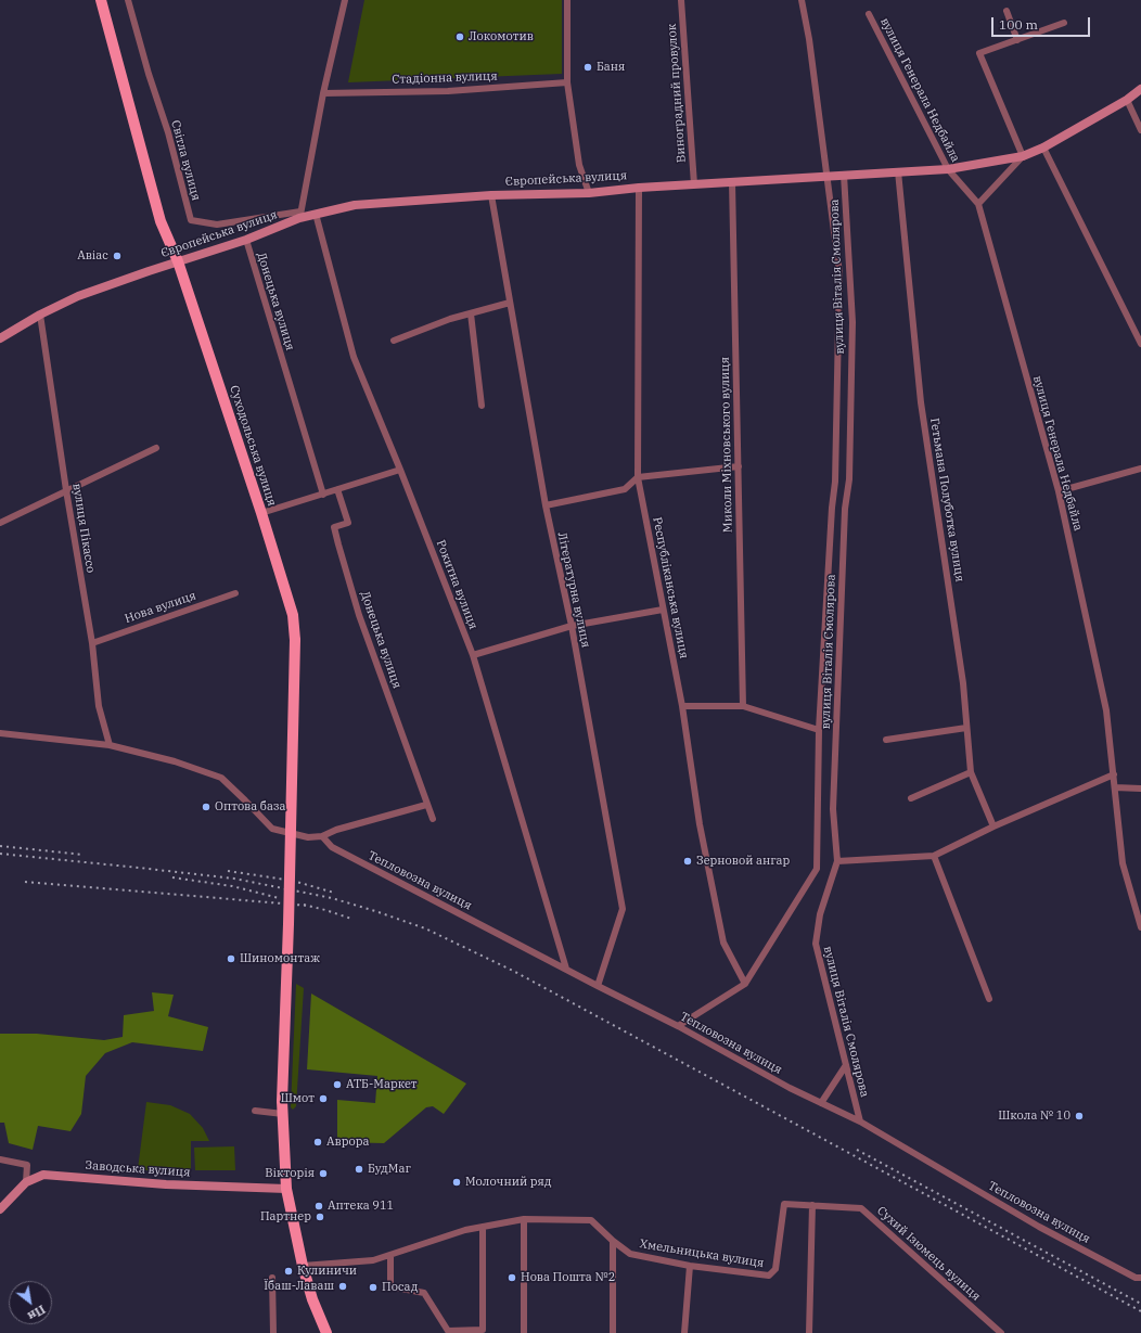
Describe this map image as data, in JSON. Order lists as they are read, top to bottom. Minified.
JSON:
{"streets":{"main road":["Суходольська вулиця"],"street":["Стадіонна вулиця","вулиця Генерала Недбайла","Виноградний провулок","Світла вулиця","Європейська вулиця","вулиця Віталія Смолярова","Донецька вулиця","Миколи Міхновського вулиця","Гетьмана Полуботка вулиця","вулиця Пікассо","Рокитна вулиця","Республіканська вулиця","Літературна вулиця","Нова вулиця","Тепловозна вулиця","Заводська вулиця","Хмельницька вулиця","Сухий Ізюмець вулиця"]},"crossings":[["вулиця Генерала Недбайла","Європейська вулиця"],["Виноградний провулок","Європейська вулиця"],["Світла вулиця","Європейська вулиця"],["Європейська вулиця","вулиця Віталія Смолярова"],["Європейська вулиця","Донецька вулиця"],["Європейська вулиця","Миколи Міхновського вулиця"],["Європейська вулиця","Суходольська вулиця"],["Європейська вулиця","Гетьмана Полуботка вулиця"],["Європейська вулиця","вулиця Пікассо"],["Європейська вулиця","Рокитна вулиця"],["Європейська вулиця","Республіканська вулиця"],["Європейська вулиця","Літературна вулиця"],["вулиця Віталія Смолярова","Республіканська вулиця"],["вулиця Віталія Смолярова","Тепловозна вулиця"],["Суходольська вулиця","Заводська вулиця"],["Суходольська вулиця","Хмельницька вулиця"],["вулиця Пікассо","Нова вулиця"],["Рокитна вулиця","Тепловозна вулиця"],["Літературна вулиця","Тепловозна вулиця"],["Хмельницька вулиця","Сухий Ізюмець вулиця"]],"places":["Локомотив","Баня","Авіас","Оптова база","Зерновой ангар","Шиномонтаж","АТБ-Маркет","Шмот","Школа № 10","Аврора","БудМаг","Вікторія","Молочний ряд","Аптека 911","Партнер","Кулиничи","Нова Пошта №2","Їбаш-Лаваш","Посад"],"scale_bar":"100 m","north":"bottom right"}
